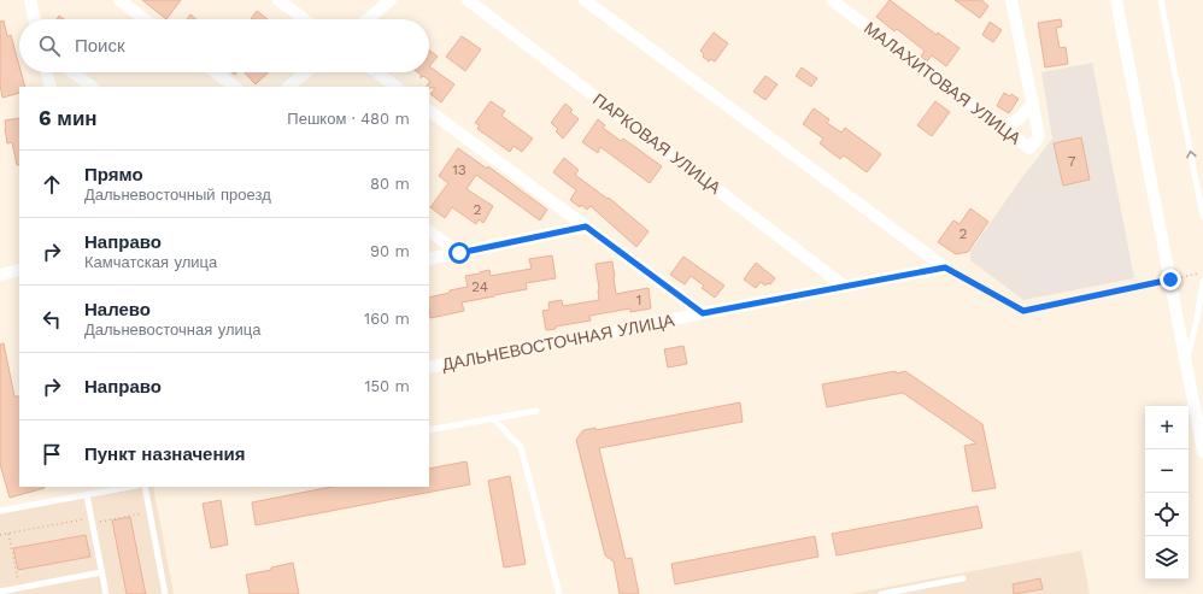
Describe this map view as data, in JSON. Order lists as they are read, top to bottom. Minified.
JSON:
{"streets":{"street":["МАЛАХИТОВАЯ УЛИЦА","ПАРКОВАЯ УЛИЦА","ДАЛЬНЕВОСТОЧНАЯ УЛИЦА"]},"crossings":[["ПАРКОВАЯ УЛИЦА","ДАЛЬНЕВОСТОЧНАЯ УЛИЦА"]],"house_numbers":["7","13","2","2","24","1"],"page":{"search":"Поиск","heading":["6 мин","Пешком · 480 m"],"list":[["Прямо","Дальневосточный проезд","80 m"],["Направо","Камчатская улица","90 m"],["Налево","Дальневосточная улица","160 m"],["Направо","150 m"],"Пункт назначения"],"map_buttons":["+","−"]}}
